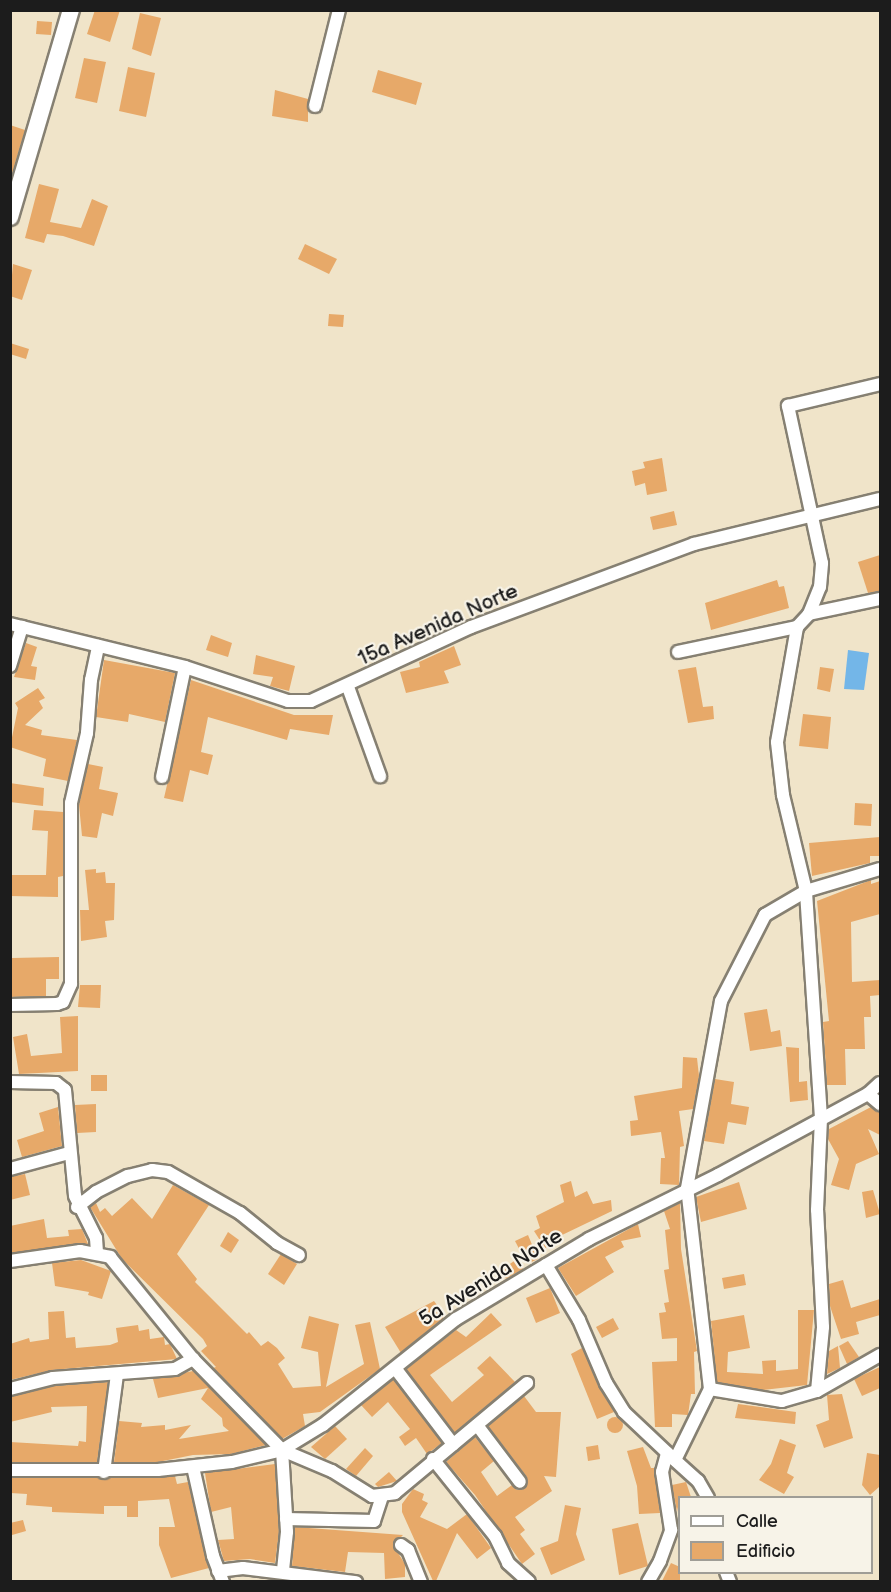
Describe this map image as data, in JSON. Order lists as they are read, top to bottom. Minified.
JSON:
{"streets":{"street":["15a Avenida Norte","5a Avenida Norte"]},"legend":["Calle","Edificio"]}
